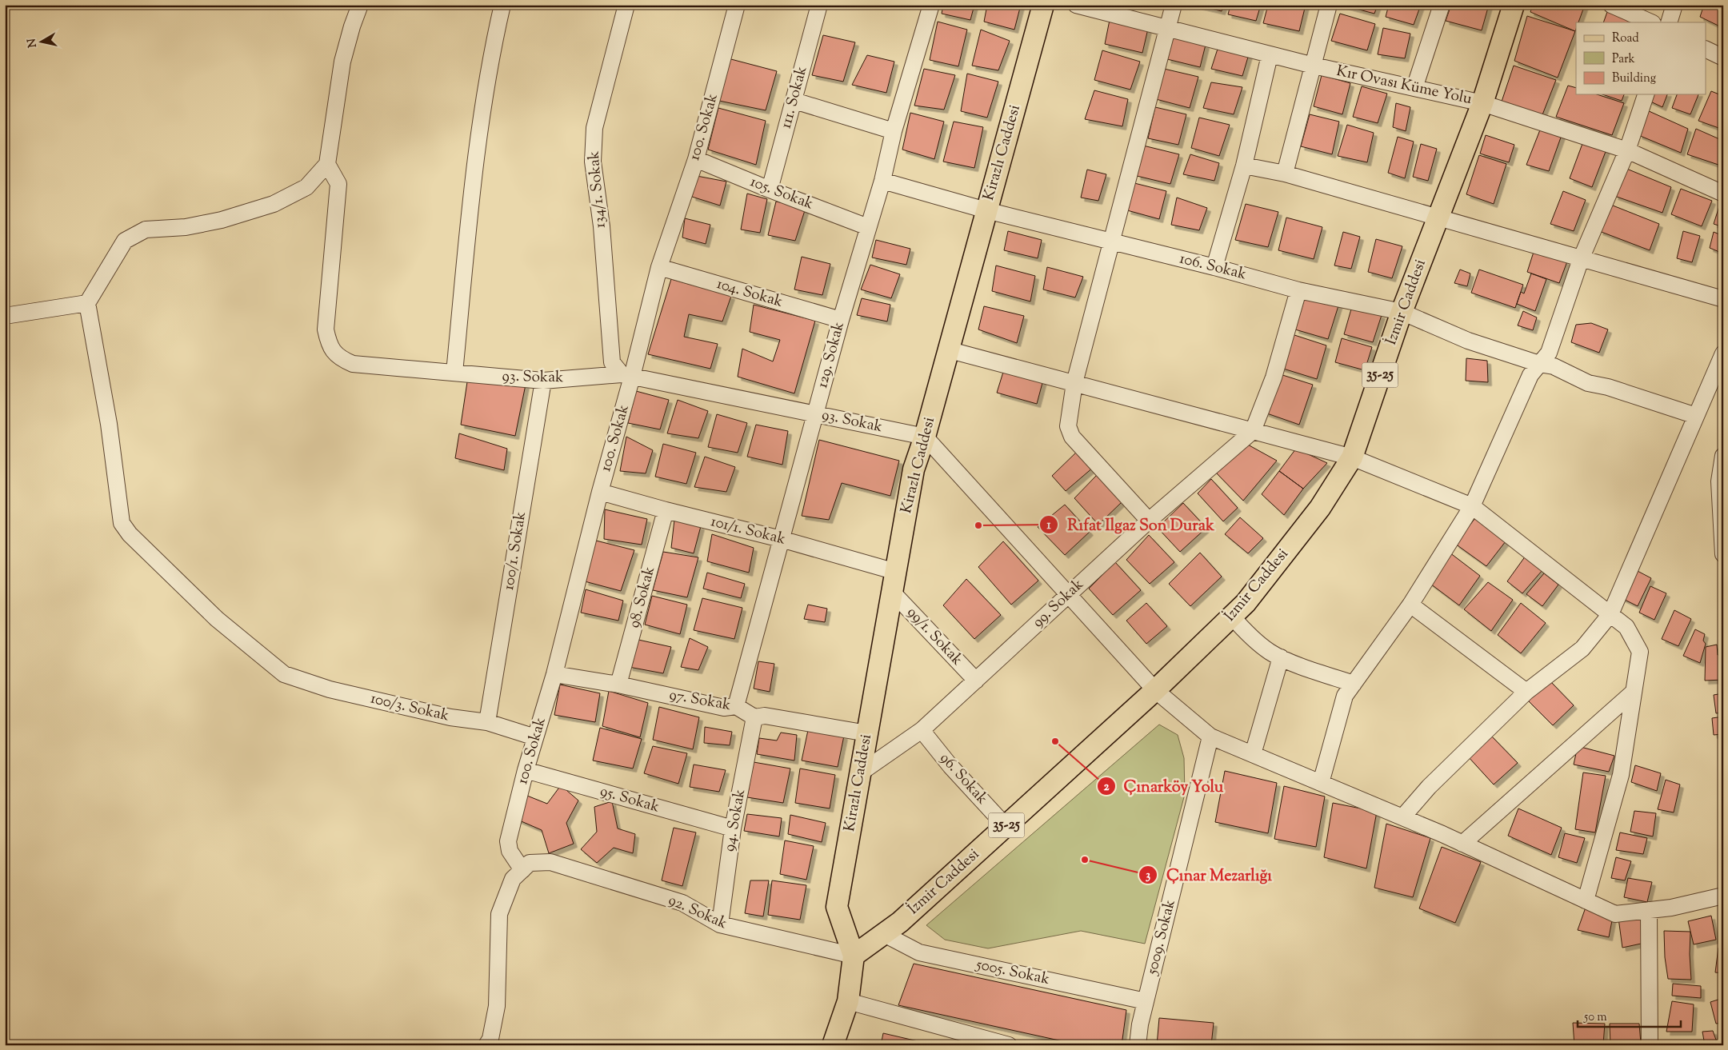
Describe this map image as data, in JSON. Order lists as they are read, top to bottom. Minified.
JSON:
{"streets":{"main road":["Kirazlı Caddesi","İzmir Caddesi","35-25"],"street":["Kır Ovası Küme Yolu","111. Sokak","100. Sokak","134/1. Sokak","105. Sokak","106. Sokak","104. Sokak","129. Sokak","93. Sokak","101/1. Sokak","100/1. Sokak","98. Sokak","99. Sokak","99/1. Sokak","97. Sokak","100/3. Sokak","96. Sokak","95. Sokak","94. Sokak","92. Sokak","5009. Sokak","5005. Sokak"]},"crossings":[["Kır Ovası Küme Yolu","İzmir Caddesi"],["111. Sokak","105. Sokak"],["100. Sokak","134/1. Sokak"],["100. Sokak","105. Sokak"],["100. Sokak","104. Sokak"],["100. Sokak","93. Sokak"],["100. Sokak","101/1. Sokak"],["100. Sokak","97. Sokak"],["100. Sokak","100/3. Sokak"],["100. Sokak","95. Sokak"],["100. Sokak","92. Sokak"],["Kirazlı Caddesi","106. Sokak"],["Kirazlı Caddesi","İzmir Caddesi"],["Kirazlı Caddesi","93. Sokak"],["Kirazlı Caddesi","101/1. Sokak"],["Kirazlı Caddesi","99. Sokak"],["Kirazlı Caddesi","99/1. Sokak"],["Kirazlı Caddesi","92. Sokak"],["134/1. Sokak","93. Sokak"],["105. Sokak","129. Sokak"],["106. Sokak","İzmir Caddesi"],["106. Sokak","129. Sokak"],["104. Sokak","129. Sokak"],["İzmir Caddesi","96. Sokak"],["İzmir Caddesi","92. Sokak"],["İzmir Caddesi","5005. Sokak"],["129. Sokak","93. Sokak"],["129. Sokak","101/1. Sokak"],["129. Sokak","97. Sokak"],["93. Sokak","100/1. Sokak"],["101/1. Sokak","98. Sokak"],["100/1. Sokak","100/3. Sokak"],["98. Sokak","97. Sokak"],["99. Sokak","99/1. Sokak"],["99. Sokak","96. Sokak"],["97. Sokak","94. Sokak"],["95. Sokak","94. Sokak"],["94. Sokak","92. Sokak"],["5009. Sokak","5005. Sokak"]],"places":["Rıfat Ilgaz Son Durak","Çınarköy Yolu","Çınar Mezarlığı"],"legend":["Road","Park","Building"],"scale_bar":"50 m","north":"left"}
